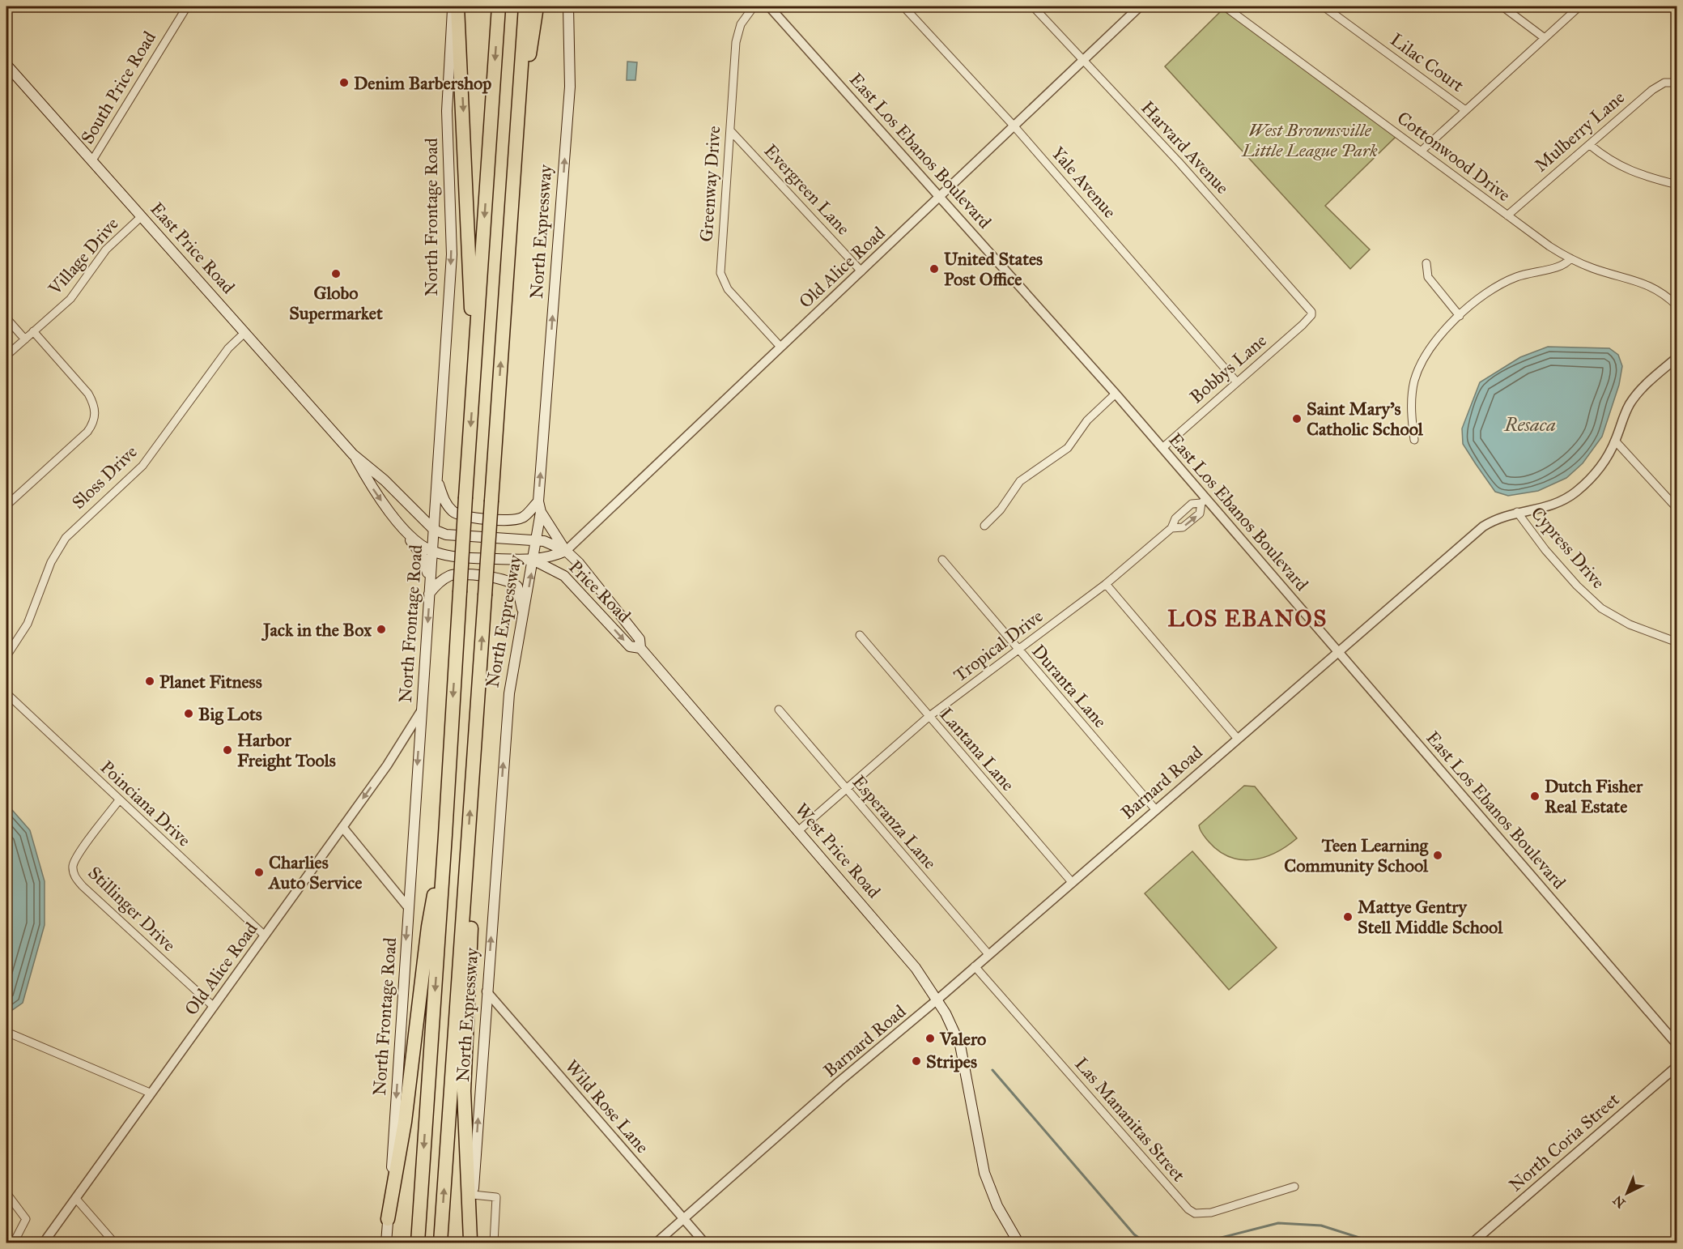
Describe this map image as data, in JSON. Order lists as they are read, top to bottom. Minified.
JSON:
{"streets":{"highway":["North Expressway"],"main road":["North Frontage Road","East Price Road","Price Road","West Price Road"],"street":["Lilac Court","South Price Road","Mulberry Lane","Harvard Avenue","East Los Ebanos Boulevard","Cottonwood Drive","Yale Avenue","Greenway Drive","Evergreen Lane","Village Drive","Old Alice Road","Bobbys Lane","Sloss Drive","Cypress Drive","Tropical Drive","Duranta Lane","Lantana Lane","Barnard Road","Poinciana Drive","Esperanza Lane","Stillinger Drive","Wild Rose Lane","Las Mananitas Street","North Coria Street"]},"crossings":[["South Price Road","East Price Road"],["Mulberry Lane","Cottonwood Drive"],["Harvard Avenue","Old Alice Road"],["Harvard Avenue","Bobbys Lane"],["East Los Ebanos Boulevard","Old Alice Road"],["East Los Ebanos Boulevard","Bobbys Lane"],["East Los Ebanos Boulevard","Tropical Drive"],["East Los Ebanos Boulevard","Barnard Road"],["Yale Avenue","Old Alice Road"],["Yale Avenue","Bobbys Lane"],["Greenway Drive","Evergreen Lane"],["Greenway Drive","Old Alice Road"],["Evergreen Lane","Old Alice Road"],["North Frontage Road","East Price Road"],["North Frontage Road","Old Alice Road"],["North Expressway","Price Road"],["North Expressway","West Price Road"],["North Expressway","Wild Rose Lane"],["East Price Road","Village Drive"],["East Price Road","Sloss Drive"],["Old Alice Road","Poinciana Drive"],["Old Alice Road","West Price Road"],["Old Alice Road","Stillinger Drive"],["Cypress Drive","Barnard Road"],["Price Road","West Price Road"],["Tropical Drive","Duranta Lane"],["Tropical Drive","Lantana Lane"],["Tropical Drive","Esperanza Lane"],["Tropical Drive","West Price Road"],["Duranta Lane","Barnard Road"],["Lantana Lane","Barnard Road"],["Barnard Road","Esperanza Lane"],["Barnard Road","West Price Road"],["Barnard Road","Wild Rose Lane"],["Barnard Road","Las Mananitas Street"],["Poinciana Drive","Stillinger Drive"]],"one_way":["North Frontage Road","Price Road"],"districts":["LOS EBANOS"],"water":["Resaca"],"parks":["West Brownsville Little League Park"],"places":["Denim Barbershop","United States Post Office","Globo Supermarket","Saint Mary's Catholic School","Jack in the Box","Planet Fitness","Big Lots","Harbor Freight Tools","Dutch Fisher Real Estate","Teen Learning Community School","Charlies Auto Service","Mattye Gentry Stell Middle School","Valero","Stripes"],"north":"bottom left"}
